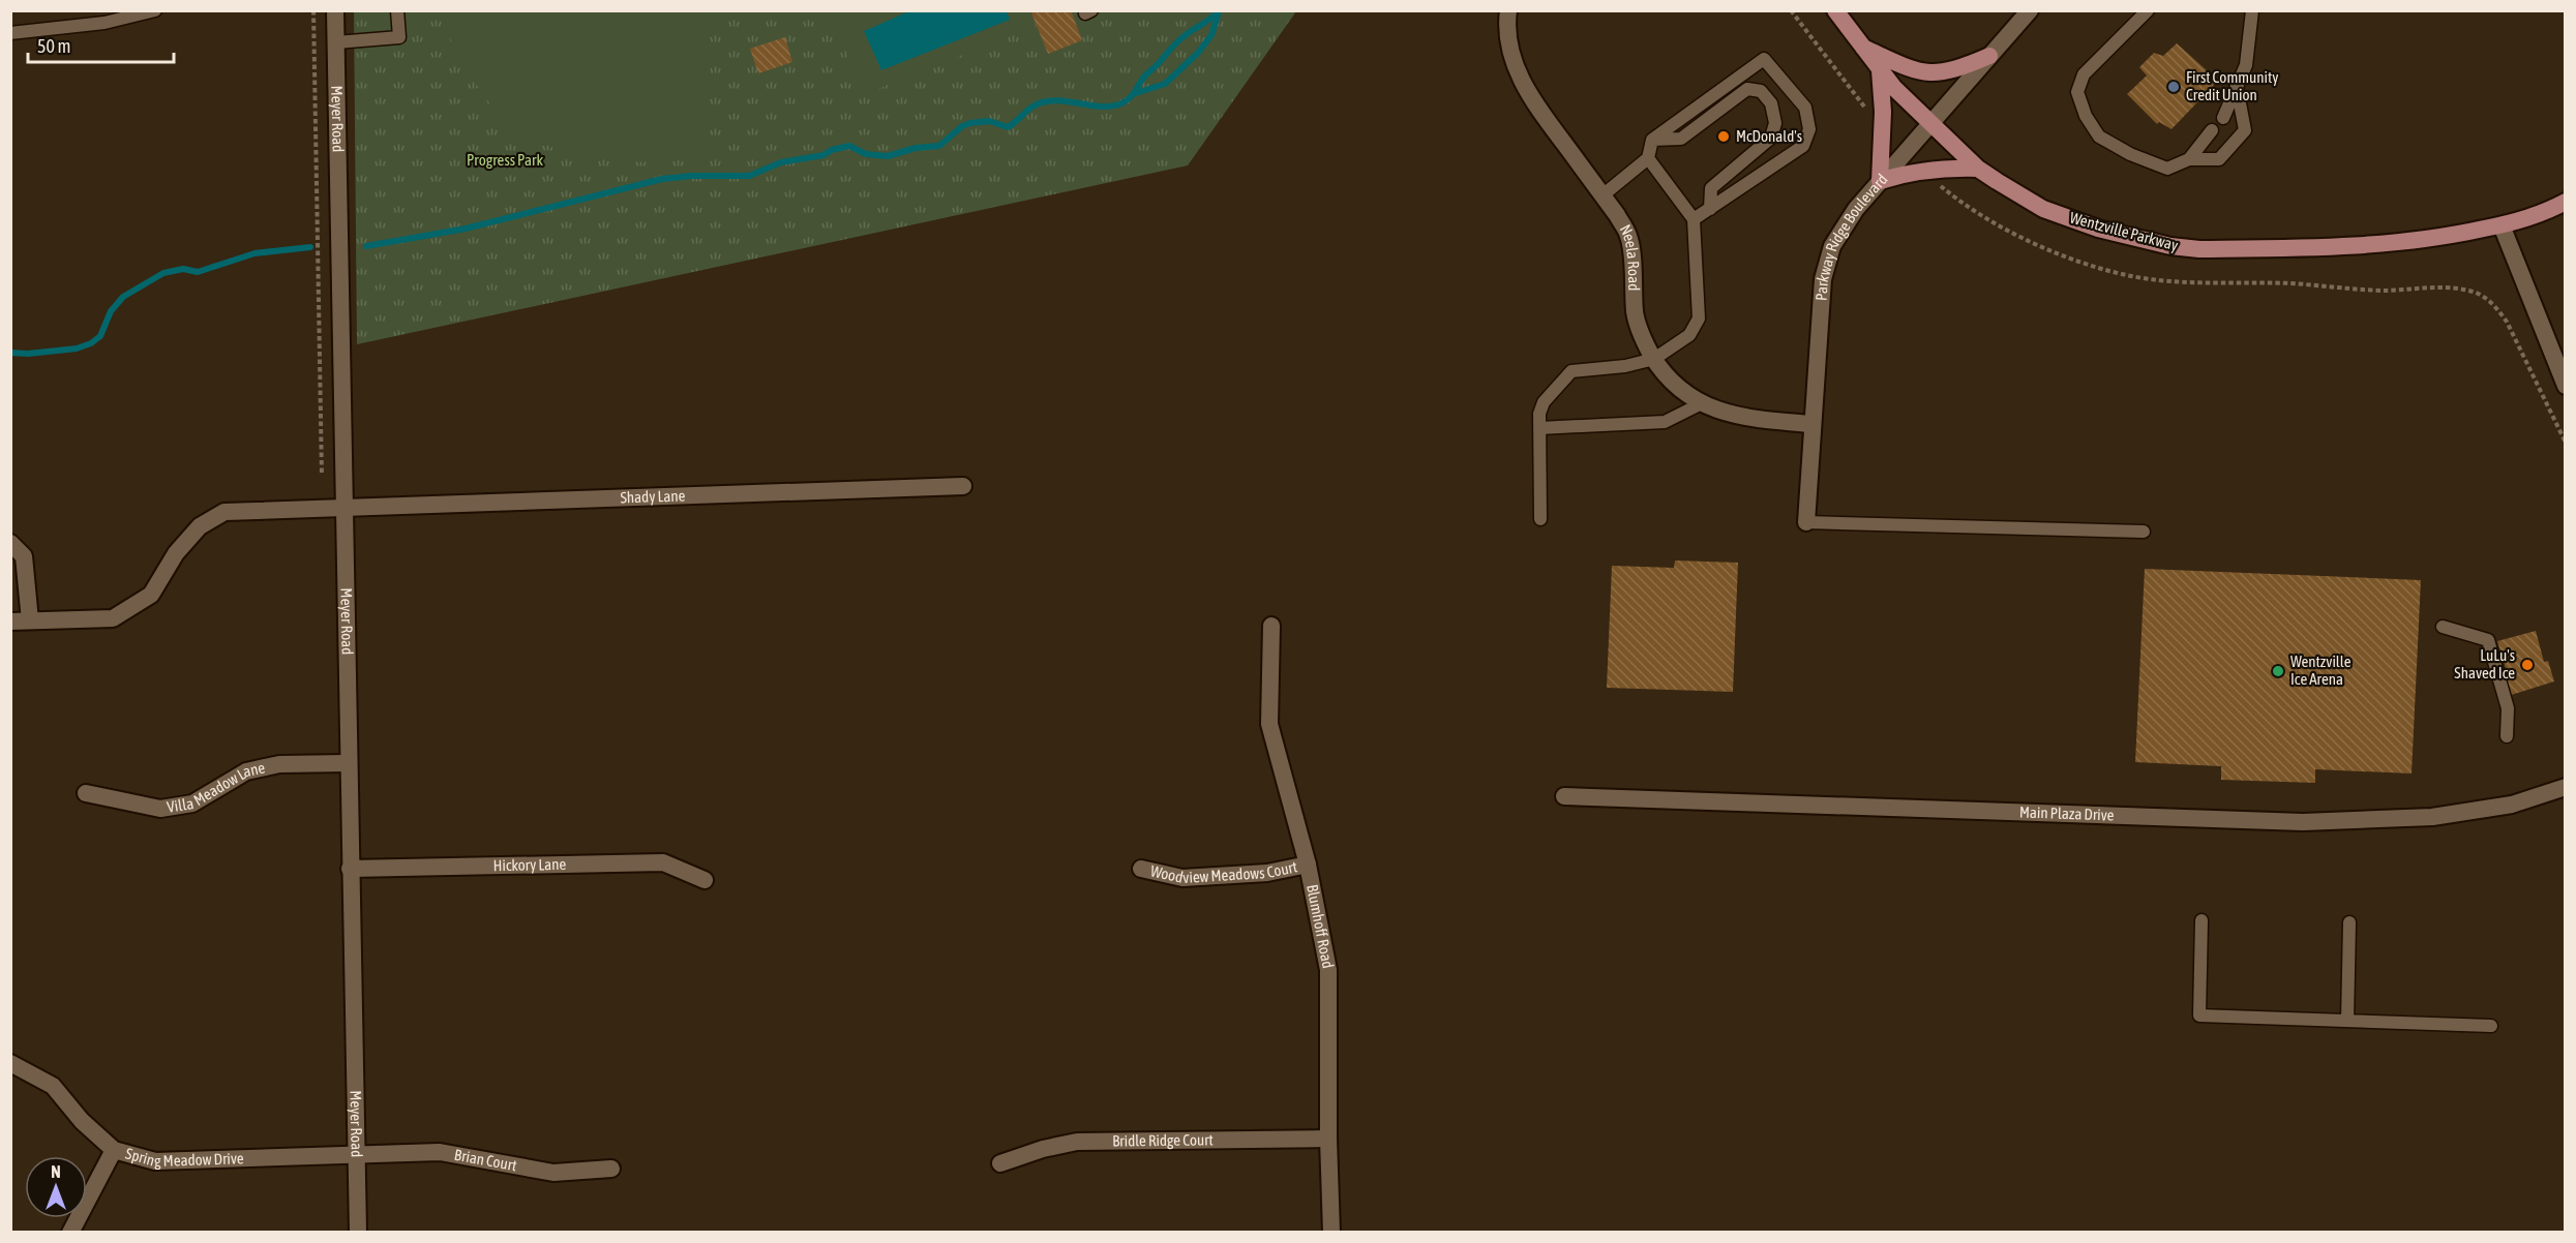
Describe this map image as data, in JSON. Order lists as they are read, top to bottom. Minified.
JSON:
{"streets":{"main road":["Wentzville Parkway"],"street":["Meyer Road","Parkway Ridge Boulevard","Neela Road","Shady Lane","Villa Meadow Lane","Main Plaza Drive","Hickory Lane","Woodview Meadows Court","Blumhoff Road","Bridle Ridge Court","Spring Meadow Drive","Brian Court"]},"crossings":[["Meyer Road","Shady Lane"],["Meyer Road","Villa Meadow Lane"],["Meyer Road","Hickory Lane"],["Meyer Road","Spring Meadow Drive"],["Meyer Road","Brian Court"],["Wentzville Parkway","Parkway Ridge Boulevard"],["Parkway Ridge Boulevard","Neela Road"],["Woodview Meadows Court","Blumhoff Road"],["Blumhoff Road","Bridle Ridge Court"],["Spring Meadow Drive","Brian Court"]],"parks":["Progress Park"],"places":["First Community Credit Union","McDonald's","LuLu's Shaved Ice","Wentzville Ice Arena"],"scale_bar":"50 m","north":"top"}
